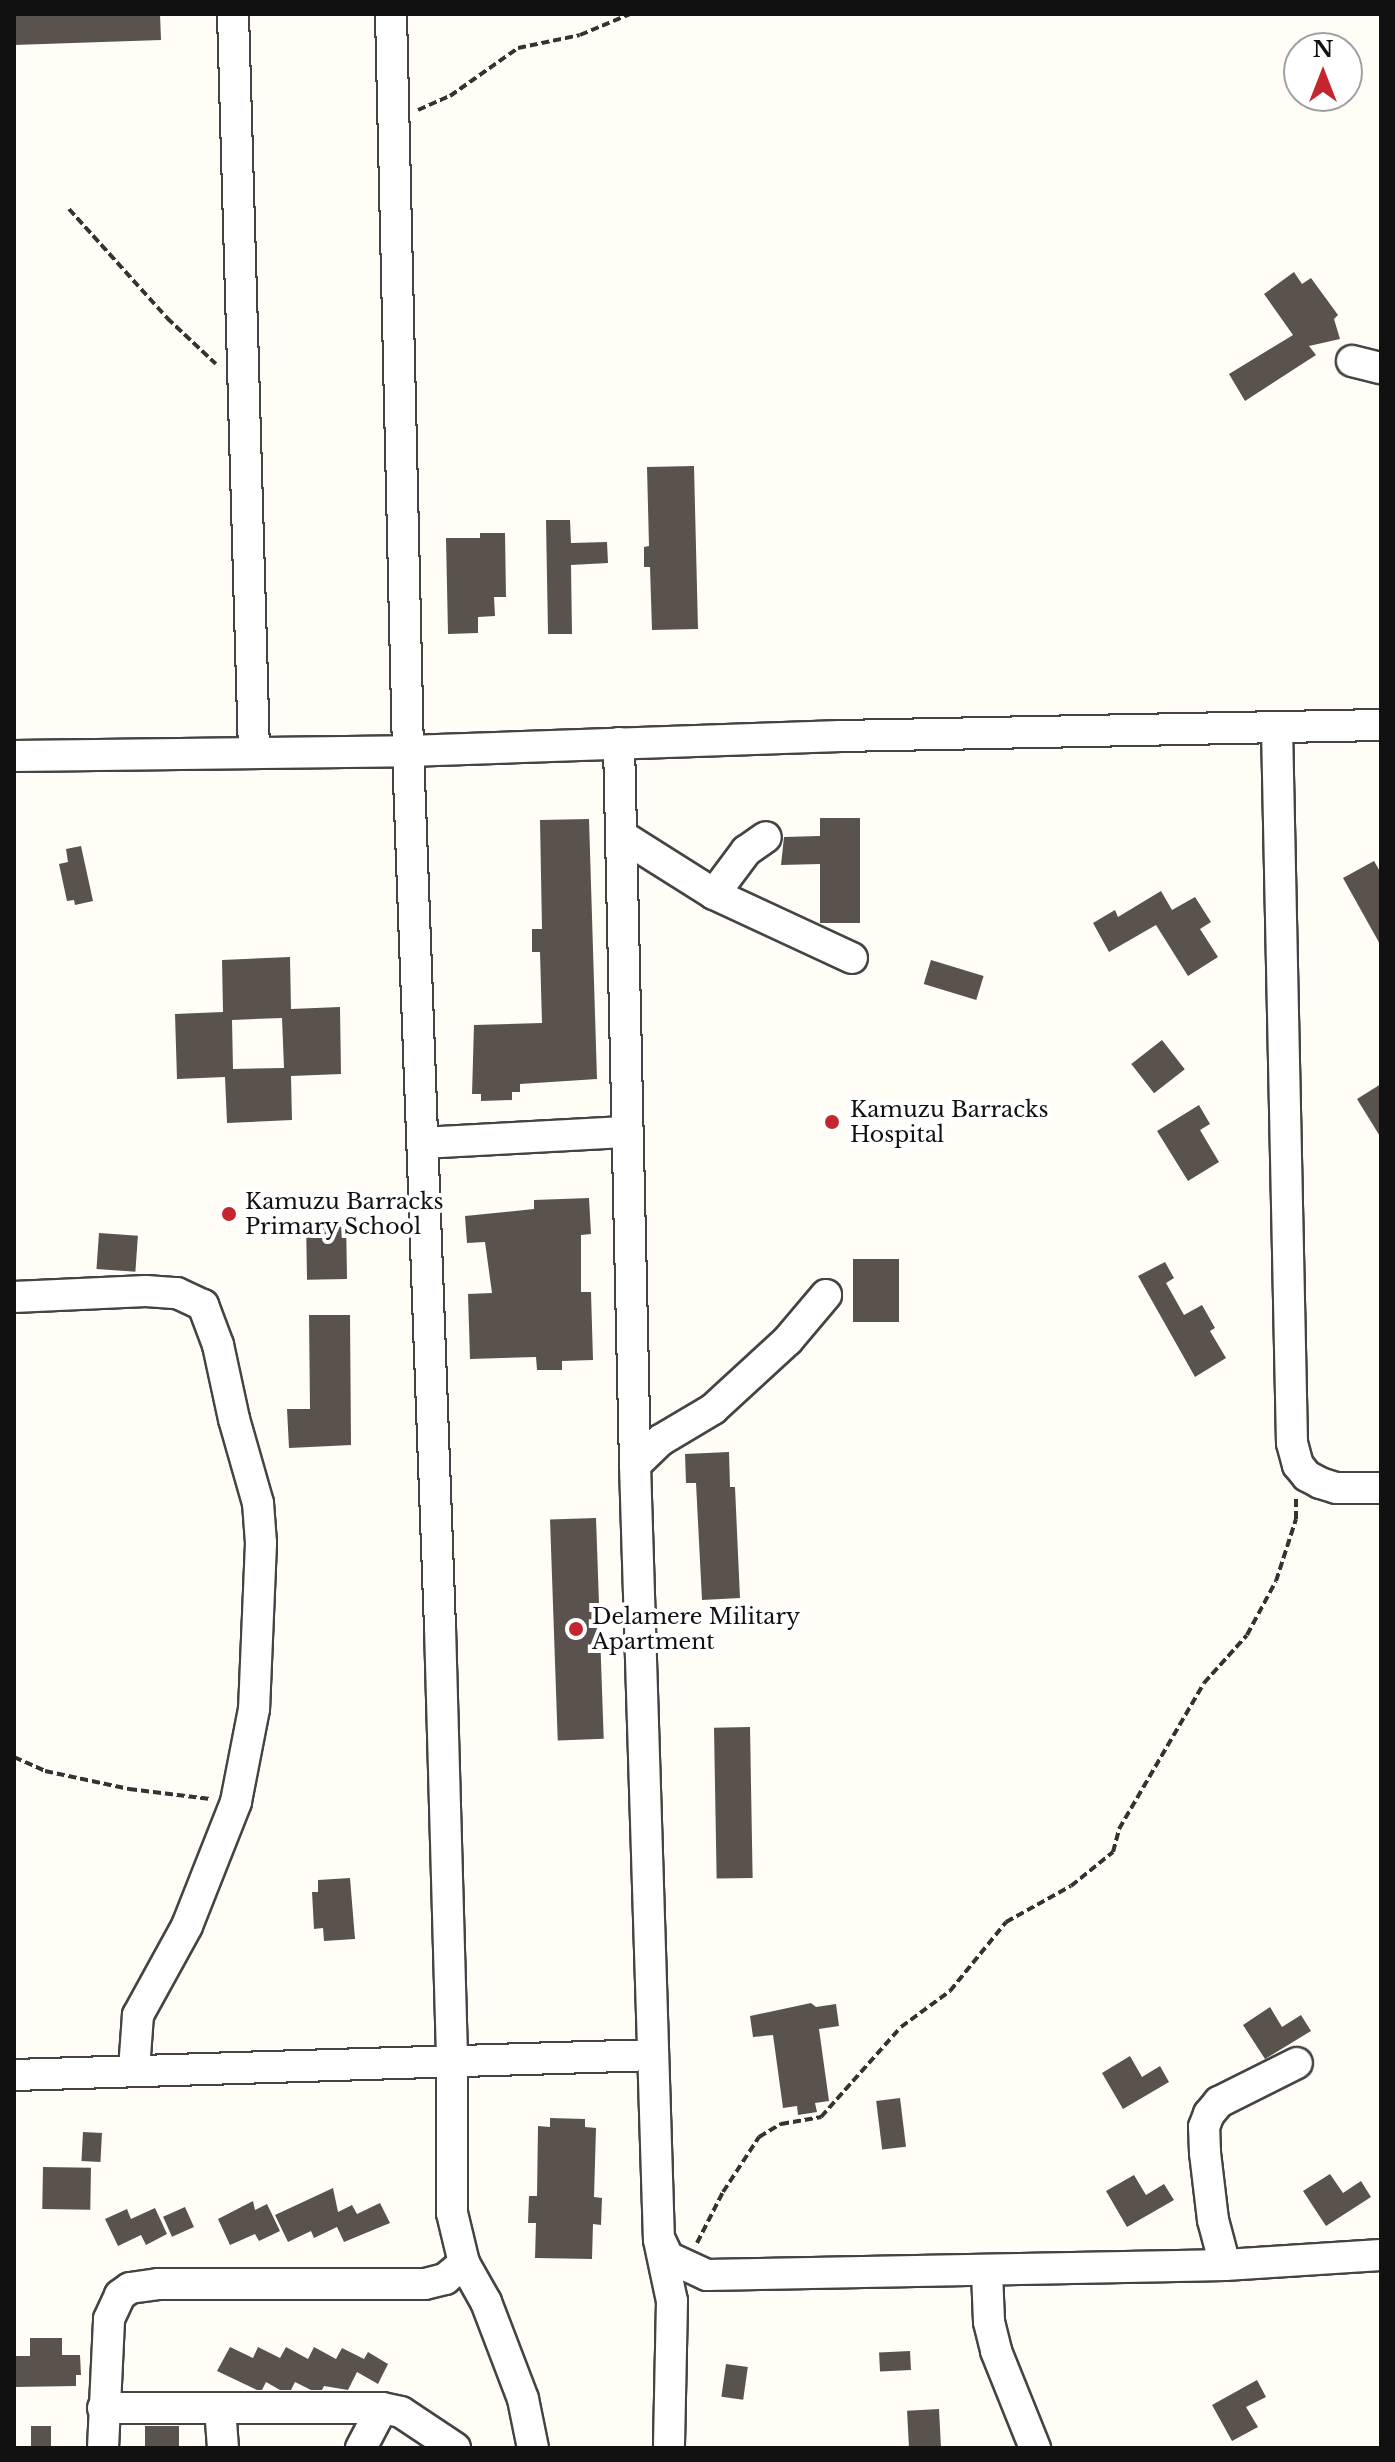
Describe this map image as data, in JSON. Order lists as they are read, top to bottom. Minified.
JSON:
{"places":["Kamuzu Barracks Hospital","Kamuzu Barracks Primary School","Delamere Military Apartment"],"north":"top"}
